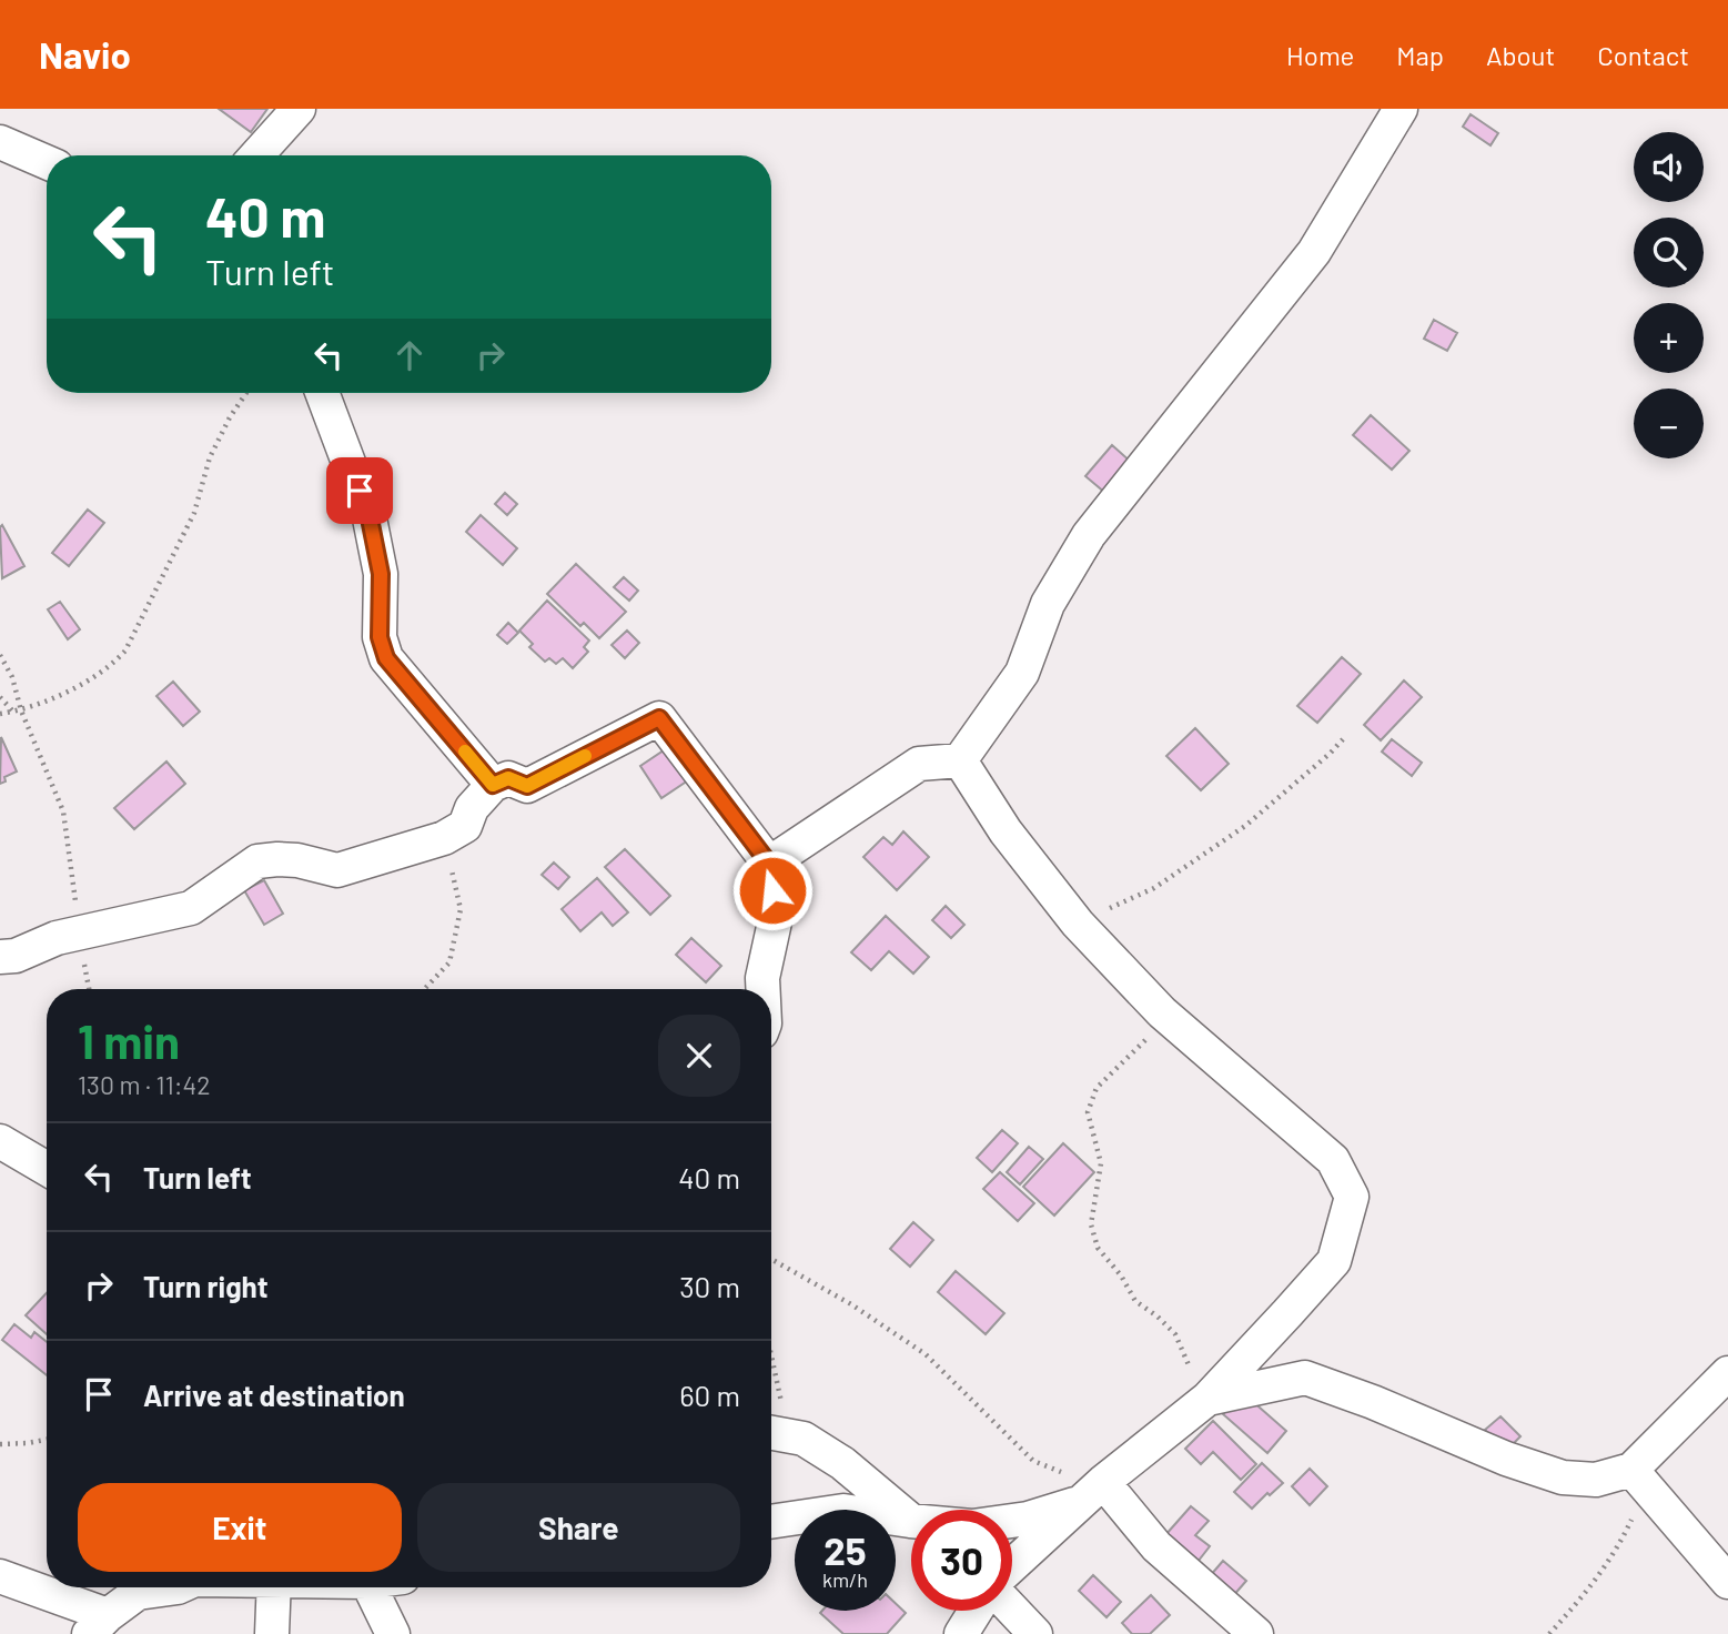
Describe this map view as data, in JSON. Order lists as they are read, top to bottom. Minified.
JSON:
{"page":{"header":"Navio","nav":["Home","Map","About","Contact"],"map_buttons":["+","−"],"turn":["40 m","Turn left"],"heading":["1 min","130 m · 11:42"],"list":[{"name":"Turn left","value":"40 m"},{"name":"Turn right","value":"30 m"},{"name":"Arrive at destination","value":"60 m"}],"buttons":["Exit","Share"],"speed":"25 km/h","limit":"30"}}
